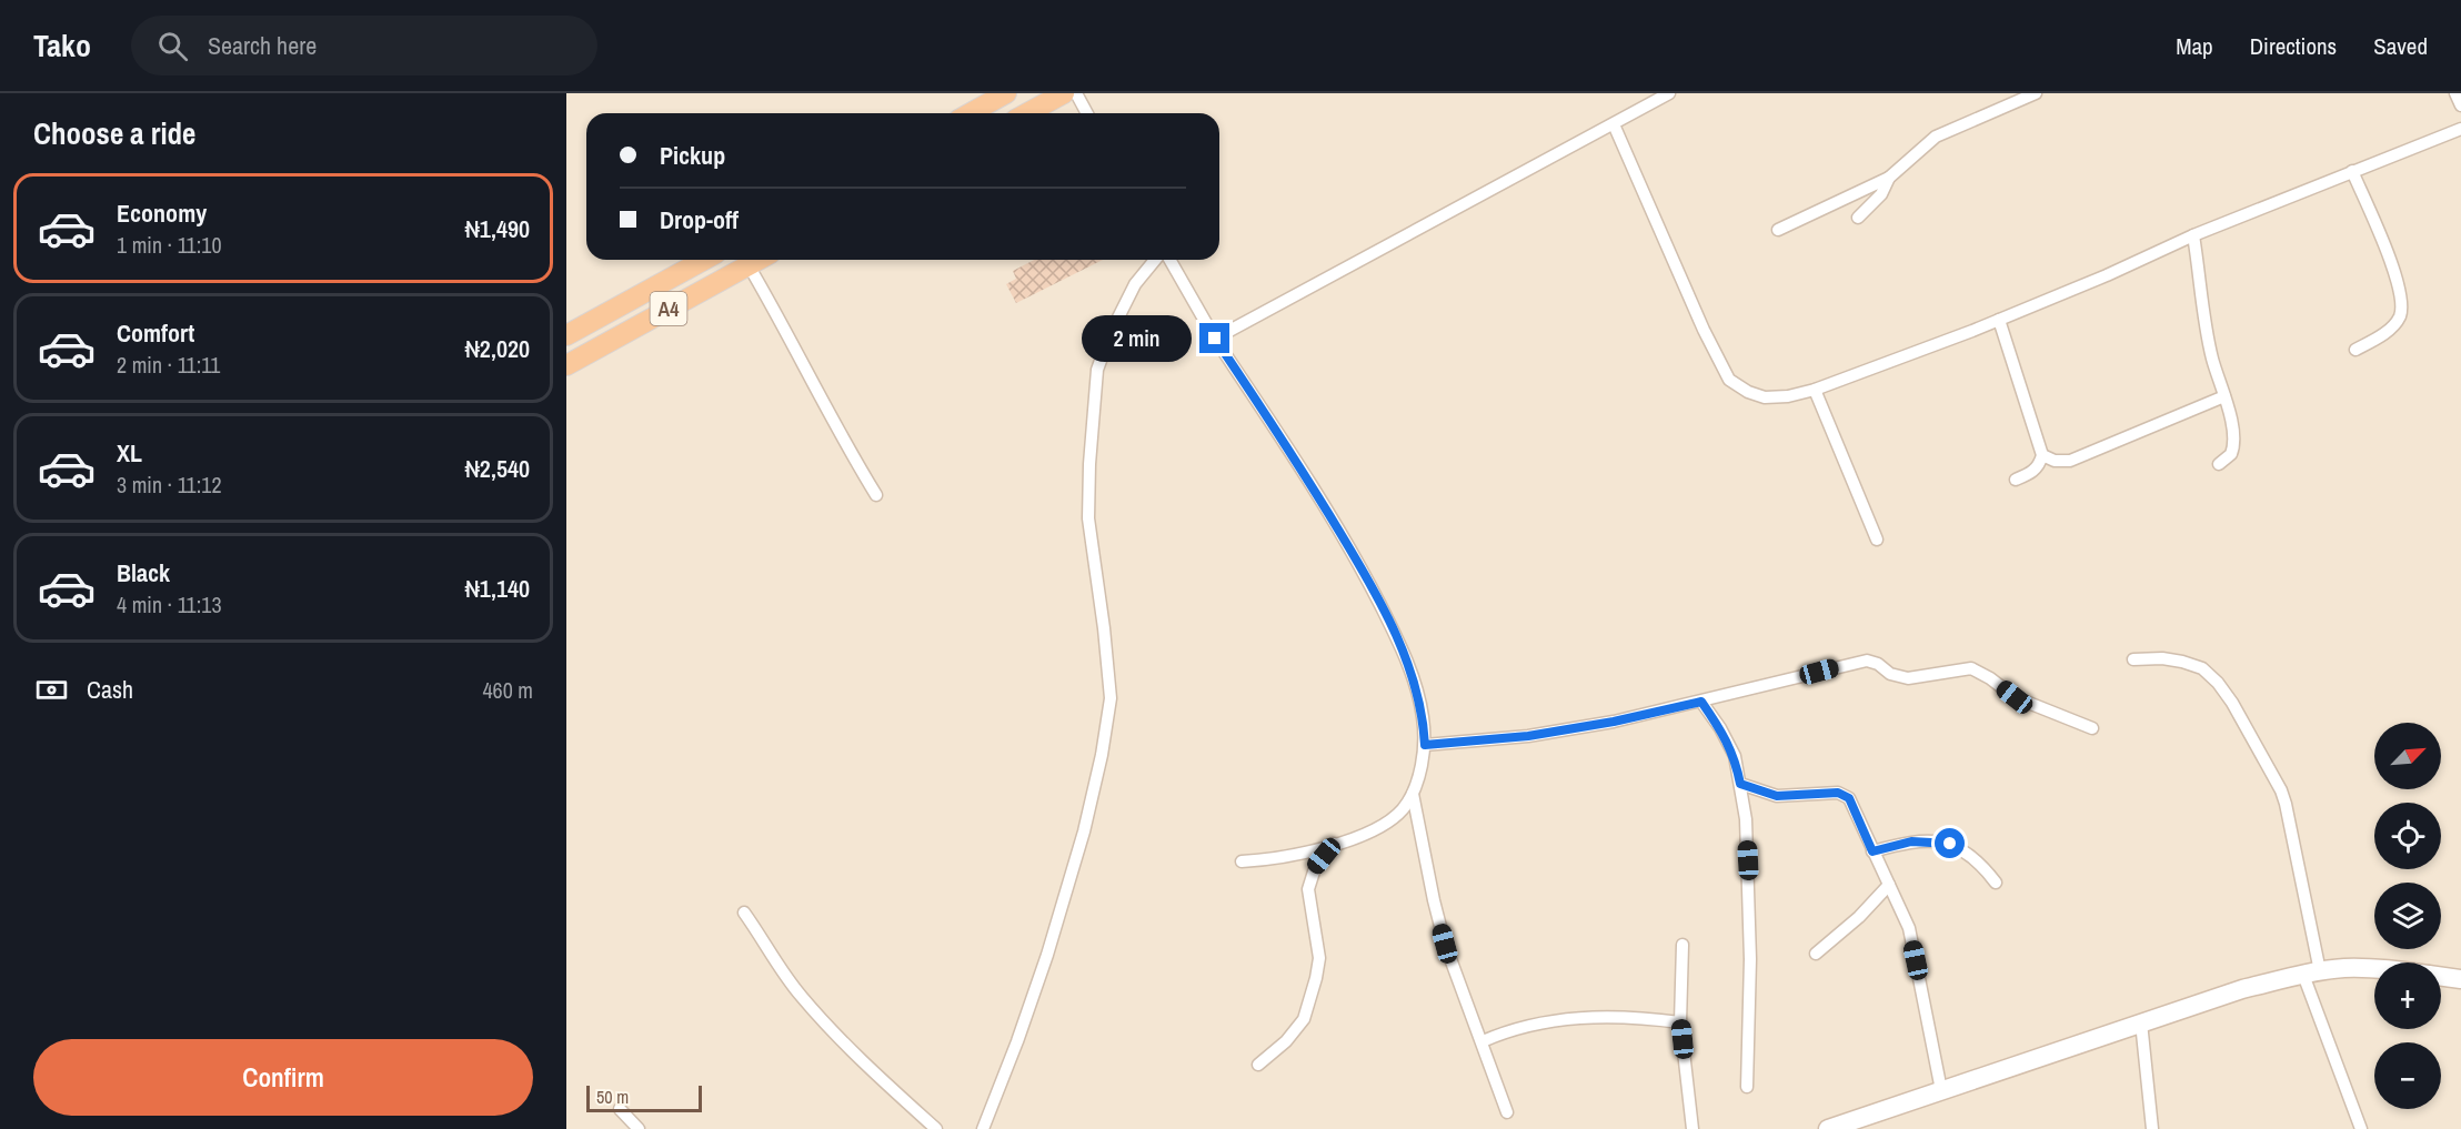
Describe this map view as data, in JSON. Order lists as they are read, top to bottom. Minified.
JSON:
{"streets":{"highway":["A4"]},"scale_bar":"50 m","north":"top right","page":{"header":"Tako","search":"Search here","nav":["Map","Directions","Saved"],"heading":"Choose a ride","banner":["Pickup","Drop-off"],"list":[{"name":"Economy","note":"1 min · 11:10","value":"₦1,490"},{"name":"Comfort","note":"2 min · 11:11","value":"₦2,020"},{"name":"XL","note":"3 min · 11:12","value":"₦2,540"},{"name":"Black","note":"4 min · 11:13","value":"₦1,140"}],"bubble":"2 min","pay":["Cash","460 m"],"map_buttons":["+","−"],"buttons":"Confirm","scale":"50 m"}}
